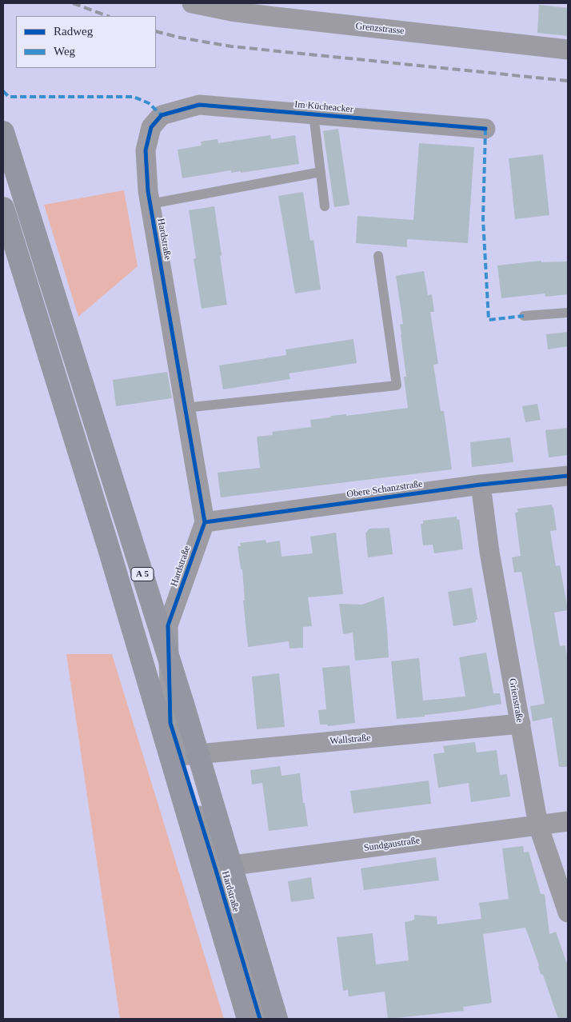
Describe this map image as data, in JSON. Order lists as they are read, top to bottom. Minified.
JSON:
{"streets":{"highway":["A 5"],"street":["Grenzstrasse","Im Kücheacker","Hardstraße","Obere Schanzstraße","Grienstraße","Wallstraße","Sundgaustraße"]},"crossings":[["Im Kücheacker","Hardstraße"],["Hardstraße","Obere Schanzstraße"],["Hardstraße","Wallstraße"],["Hardstraße","Sundgaustraße"],["Obere Schanzstraße","Grienstraße"],["Grienstraße","Wallstraße"],["Grienstraße","Sundgaustraße"]],"legend":["Radweg","Weg"]}
